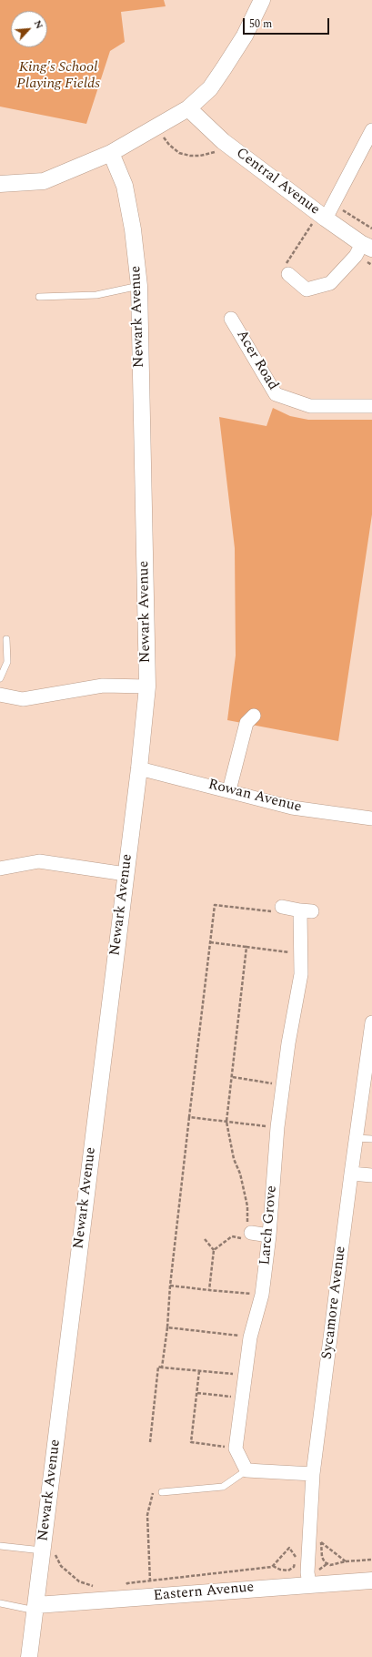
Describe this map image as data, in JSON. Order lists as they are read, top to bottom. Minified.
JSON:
{"streets":{"street":["Central Avenue","Newark Avenue","Acer Road","Rowan Avenue","Larch Grove","Sycamore Avenue","Eastern Avenue"]},"crossings":[["Newark Avenue","Rowan Avenue"],["Newark Avenue","Eastern Avenue"],["Sycamore Avenue","Eastern Avenue"]],"parks":["King's School Playing Fields"],"scale_bar":"50 m","north":"top right"}
